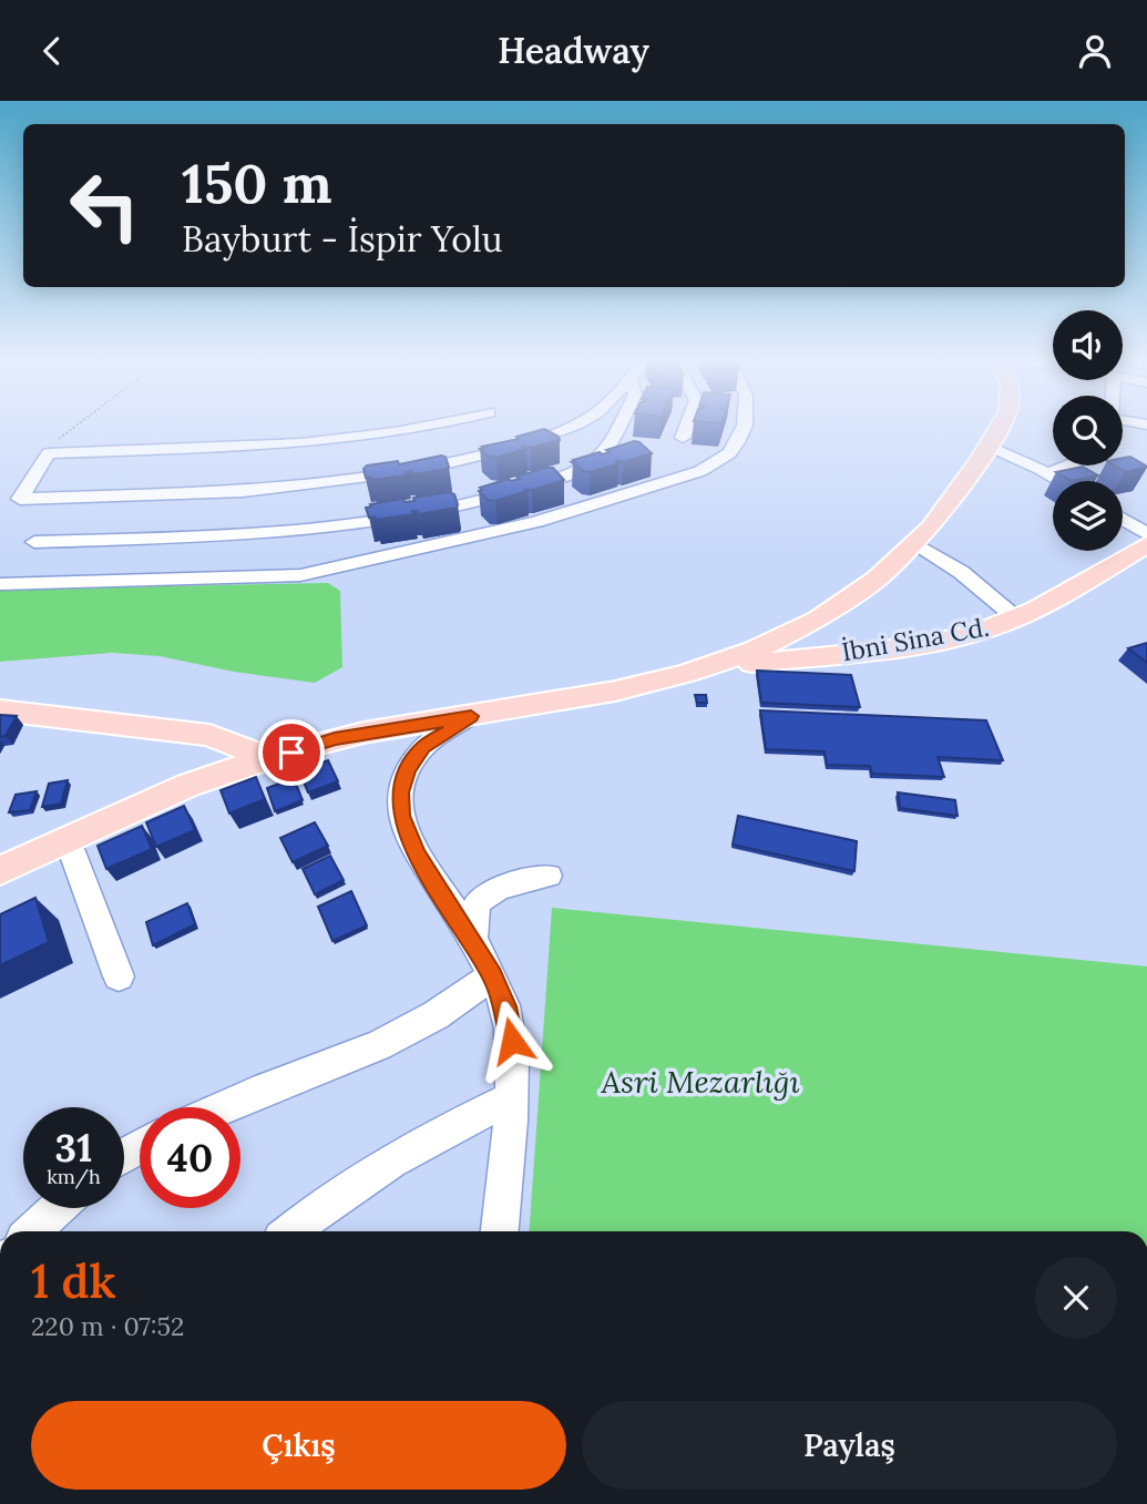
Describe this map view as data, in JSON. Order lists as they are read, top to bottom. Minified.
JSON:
{"streets":{"main road":["İbni Sina Cd."]},"parks":["Asri Mezarlığı"],"page":{"header":"Headway","turn":["150 m","Bayburt - İspir Yolu"],"speed":"31 km/h","limit":"40","heading":["1 dk","220 m · 07:52"],"buttons":["Çıkış","Paylaş"]}}
